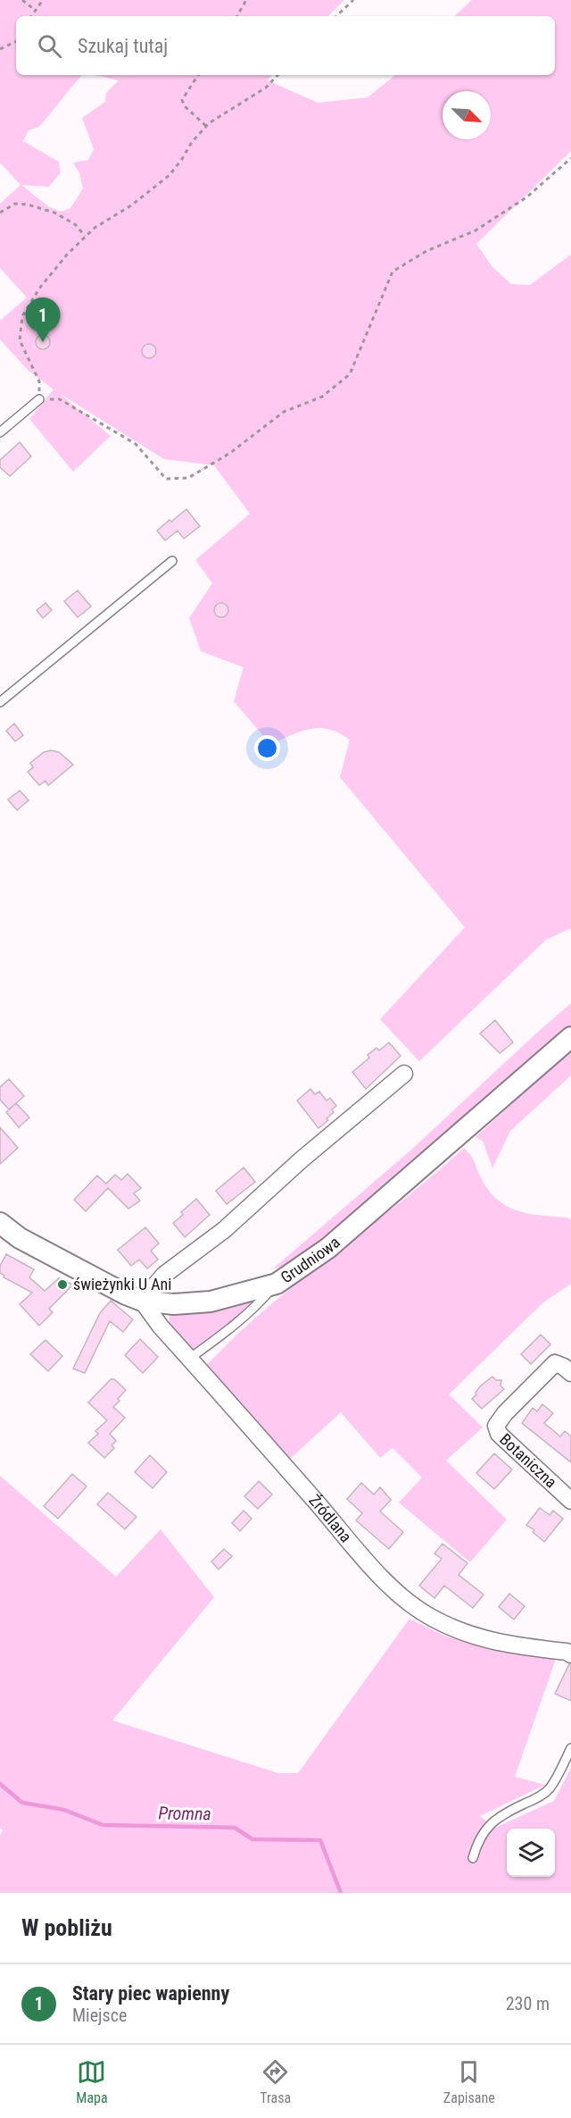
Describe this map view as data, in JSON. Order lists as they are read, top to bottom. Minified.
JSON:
{"streets":{"street":["Grudniowa","Botaniczna","Źródlana"]},"crossings":[["Grudniowa","Źródlana"]],"water":["Promna"],"places":["świeżynki U Ani"],"north":"bottom right","page":{"search":"Szukaj tutaj","pins":"1","heading":"W pobliżu","list":[{"mark":"1","name":"Stary piec wapienny","note":"Miejsce","value":"230 m"}],"nav":["Mapa","Trasa","Zapisane"]}}
